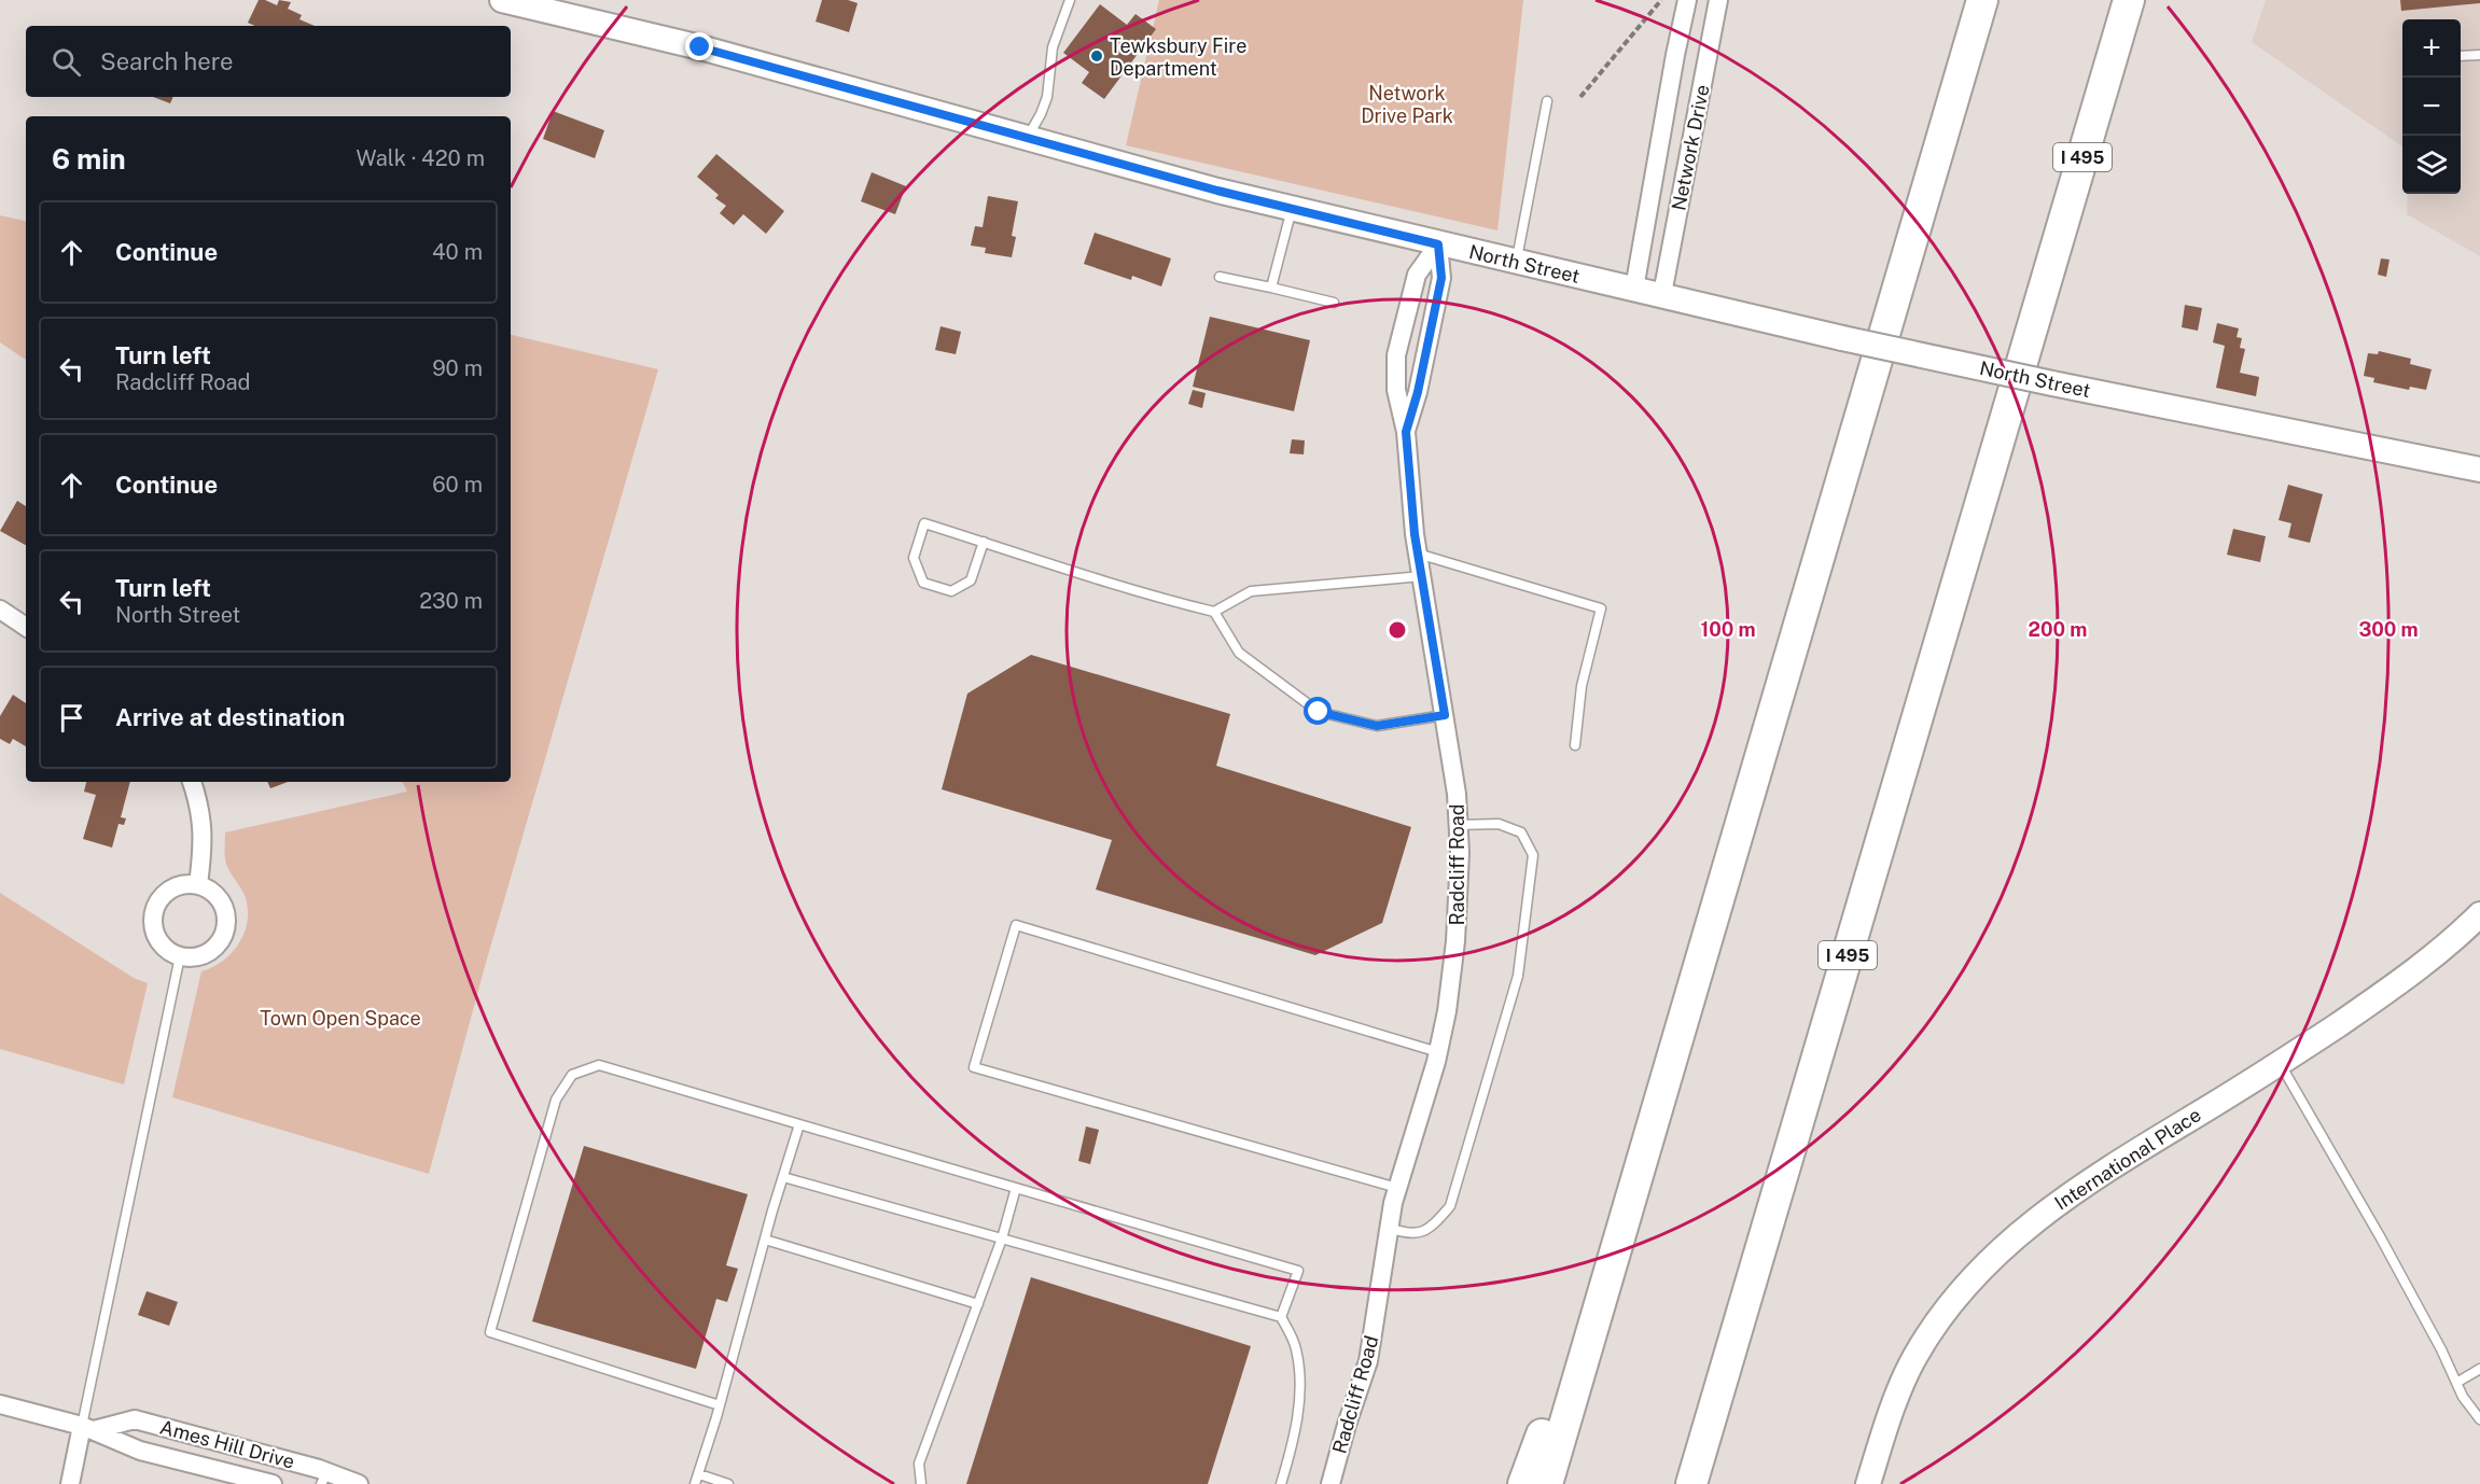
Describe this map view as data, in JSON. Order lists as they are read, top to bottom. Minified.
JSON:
{"streets":{"highway":["I 495"],"main road":["North Street","International Place"],"street":["Network Drive","Radcliff Road","Ames Hill Drive"]},"crossings":[["Network Drive","North Street"],["North Street","Radcliff Road"]],"parks":["Network Drive Park","Town Open Space"],"places":["Tewksbury Fire Department"],"page":{"map_buttons":["+","−"],"search":"Search here","heading":["6 min","Walk · 420 m"],"list":[["Continue","40 m"],["Turn left","Radcliff Road","90 m"],["Continue","60 m"],["Turn left","North Street","230 m"],"Arrive at destination"]},"rings":["100 m","200 m","300 m"]}
